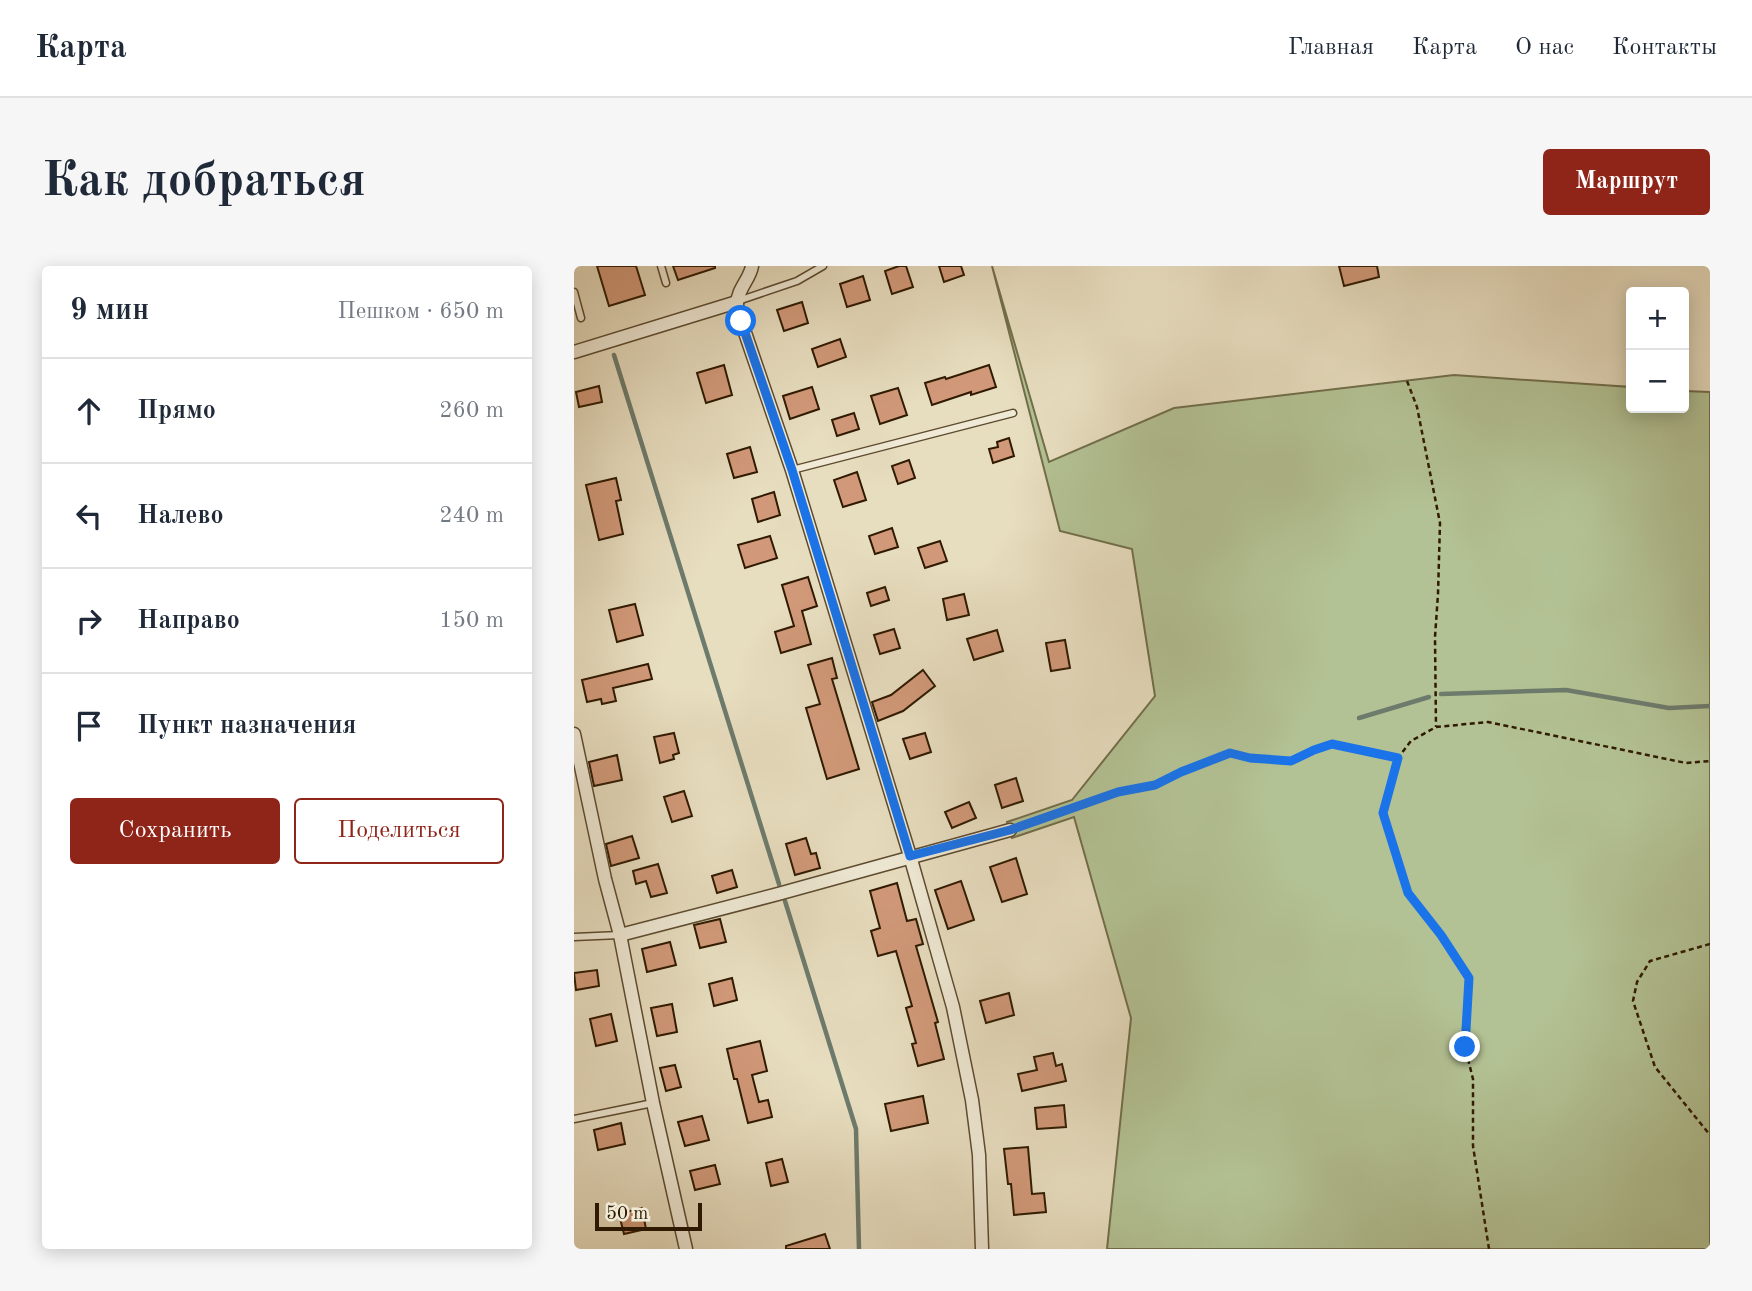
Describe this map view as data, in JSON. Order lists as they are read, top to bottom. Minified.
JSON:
{"scale_bar":"50 m","page":{"header":"Карта","nav":["Главная","Карта","О нас","Контакты"],"buttons":["Маршрут",["Сохранить","Поделиться"]],"title":"Как добраться","heading":["9 мин","Пешком · 650 m"],"map_buttons":["+","−"],"list":[["Прямо","260 m"],["Налево","240 m"],["Направо","150 m"],"Пункт назначения"],"scale":"50 m"}}
